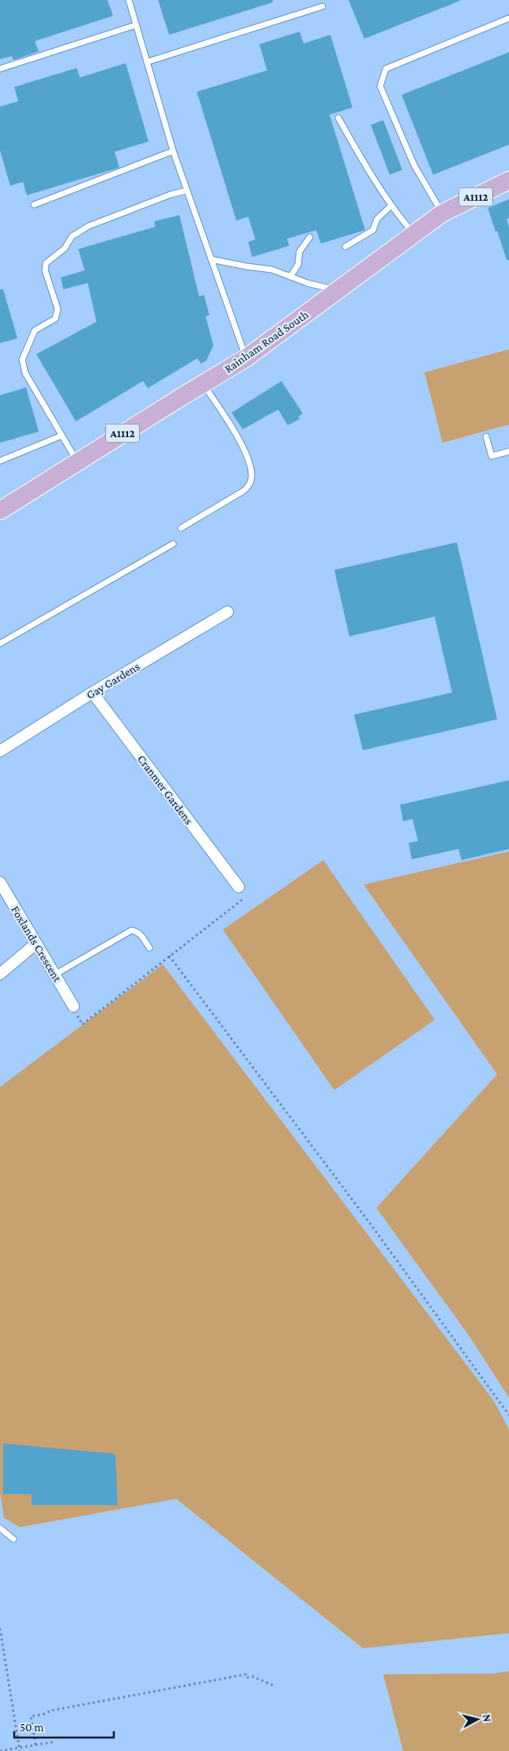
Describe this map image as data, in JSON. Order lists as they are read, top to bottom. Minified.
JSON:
{"streets":{"main road":["A1112","Rainham Road South"],"street":["Gay Gardens","Cranmer Gardens","Foxlands Crescent"]},"crossings":[["Gay Gardens","Cranmer Gardens"]],"scale_bar":"50 m","north":"right"}
